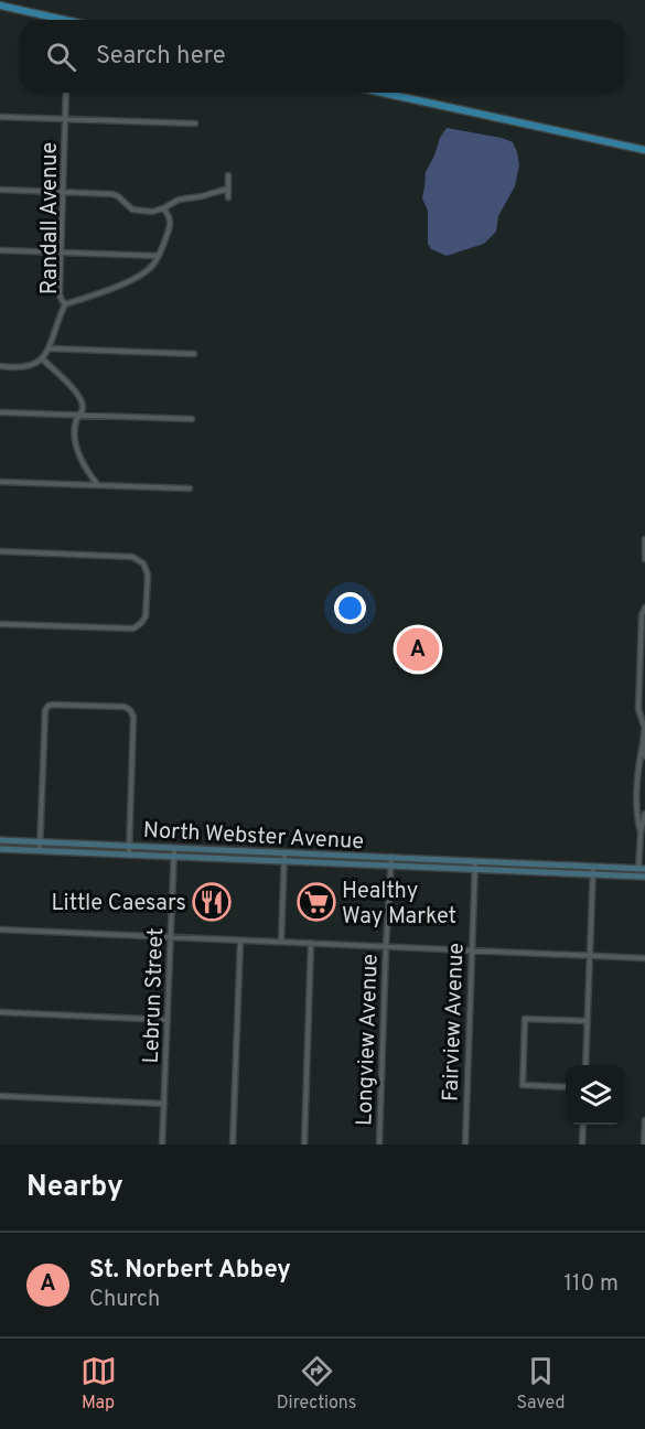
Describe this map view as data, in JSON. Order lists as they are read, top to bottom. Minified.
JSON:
{"streets":{"main road":["North Webster Avenue"],"street":["Randall Avenue","Lebrun Street","Fairview Avenue","Longview Avenue"]},"crossings":[["North Webster Avenue","Lebrun Street"],["North Webster Avenue","Fairview Avenue"],["North Webster Avenue","Longview Avenue"]],"places":{"restaurant":["Little Caesars"],"supermarket":["Healthy Way Market"]},"page":{"search":"Search here","pins":"A","heading":"Nearby","list":[{"mark":"A","name":"St. Norbert Abbey","note":"Church","value":"110 m"}],"nav":["Map","Directions","Saved"]}}
